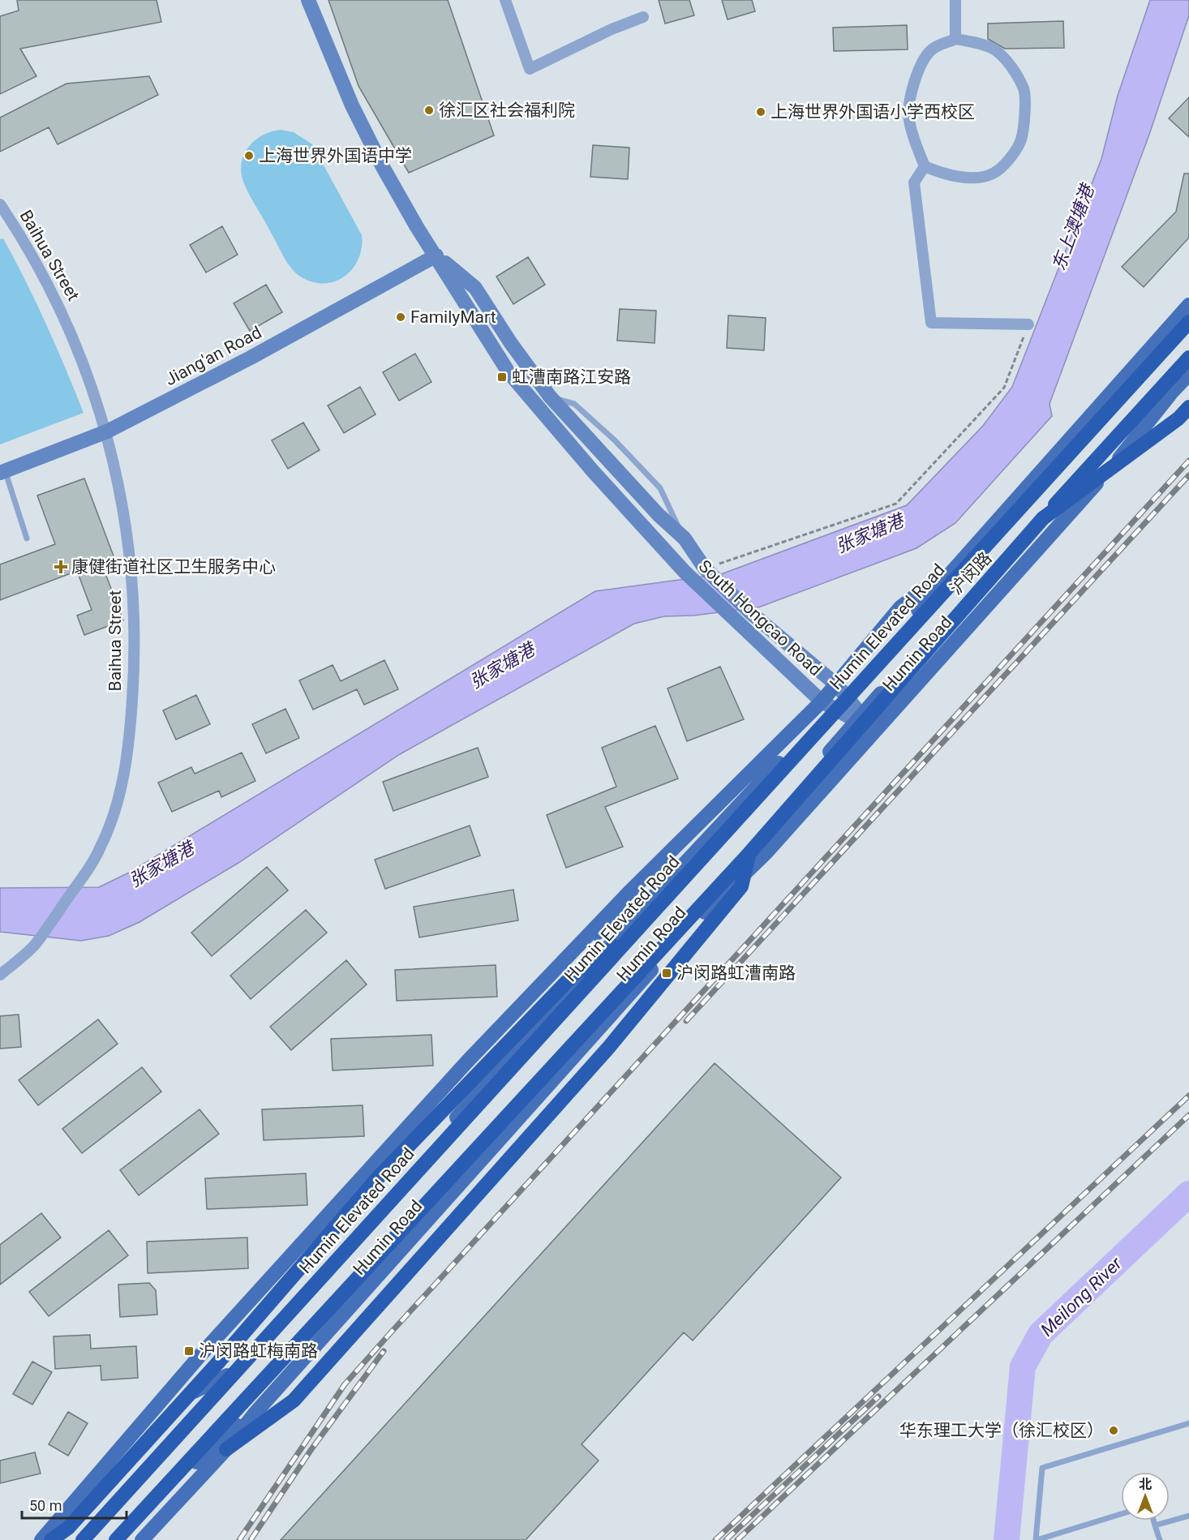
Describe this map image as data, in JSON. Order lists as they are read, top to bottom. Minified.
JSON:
{"streets":{"highway":["Humin Elevated Road"],"main road":["Jiang'an Road","沪闵路","South Hongcao Road","Humin Road"],"street":["Baihua Street"]},"crossings":[["Baihua Street","Jiang'an Road"],["Jiang'an Road","South Hongcao Road"],["沪闵路","South Hongcao Road"],["沪闵路","Humin Road"],["South Hongcao Road","Humin Road"]],"water":["东上澳塘港","张家塘港","Meilong River"],"places":{"other":["徐汇区社会福利院","上海世界外国语小学西校区","上海世界外国语中学","FamilyMart","华东理工大学（徐汇校区）"],"transit":["虹漕南路江安路","沪闵路虹漕南路","沪闵路虹梅南路"],"health":["康健街道社区卫生服务中心"]},"scale_bar":"50 m","north":"top"}
